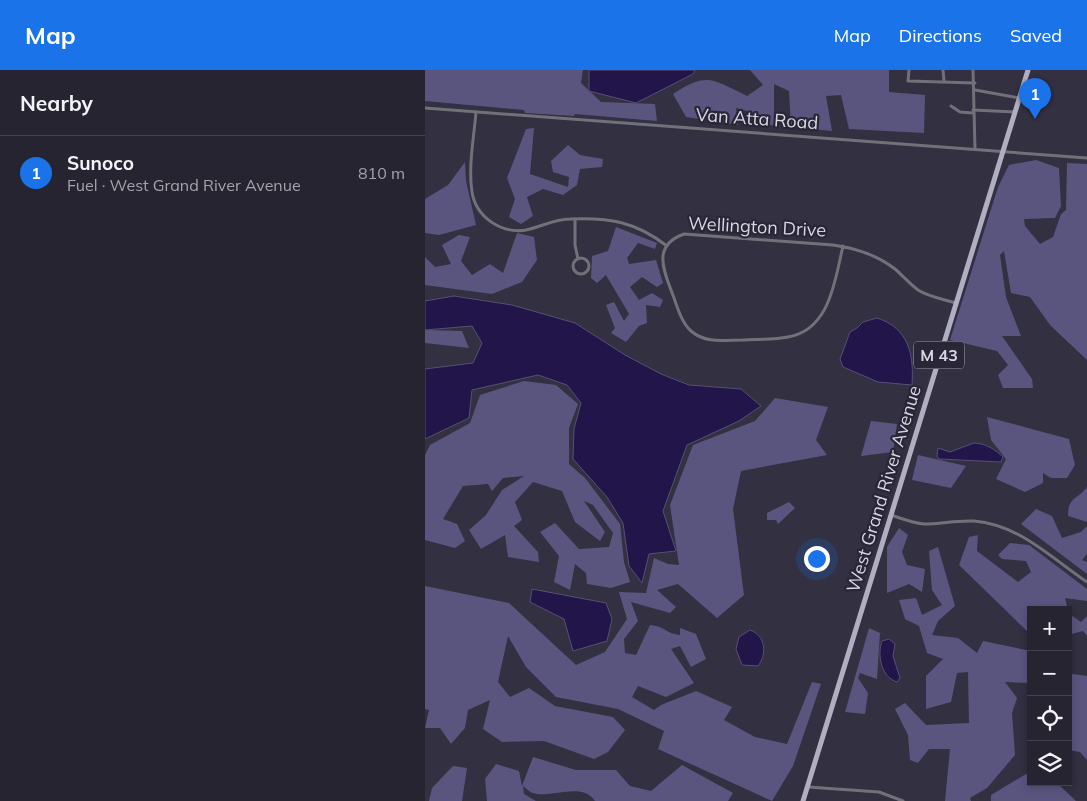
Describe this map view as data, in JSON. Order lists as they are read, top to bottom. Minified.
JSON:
{"streets":{"main road":["M 43","West Grand River Avenue"],"street":["Van Atta Road","Wellington Drive"]},"crossings":[["Van Atta Road","Wellington Drive"],["Van Atta Road","West Grand River Avenue"],["Wellington Drive","West Grand River Avenue"]],"page":{"header":"Map","nav":["Map","Directions","Saved"],"heading":"Nearby","pins":"1","list":[{"mark":"1","name":"Sunoco","note":"Fuel · West Grand River Avenue","value":"810 m"}],"map_buttons":["+","−"]}}
